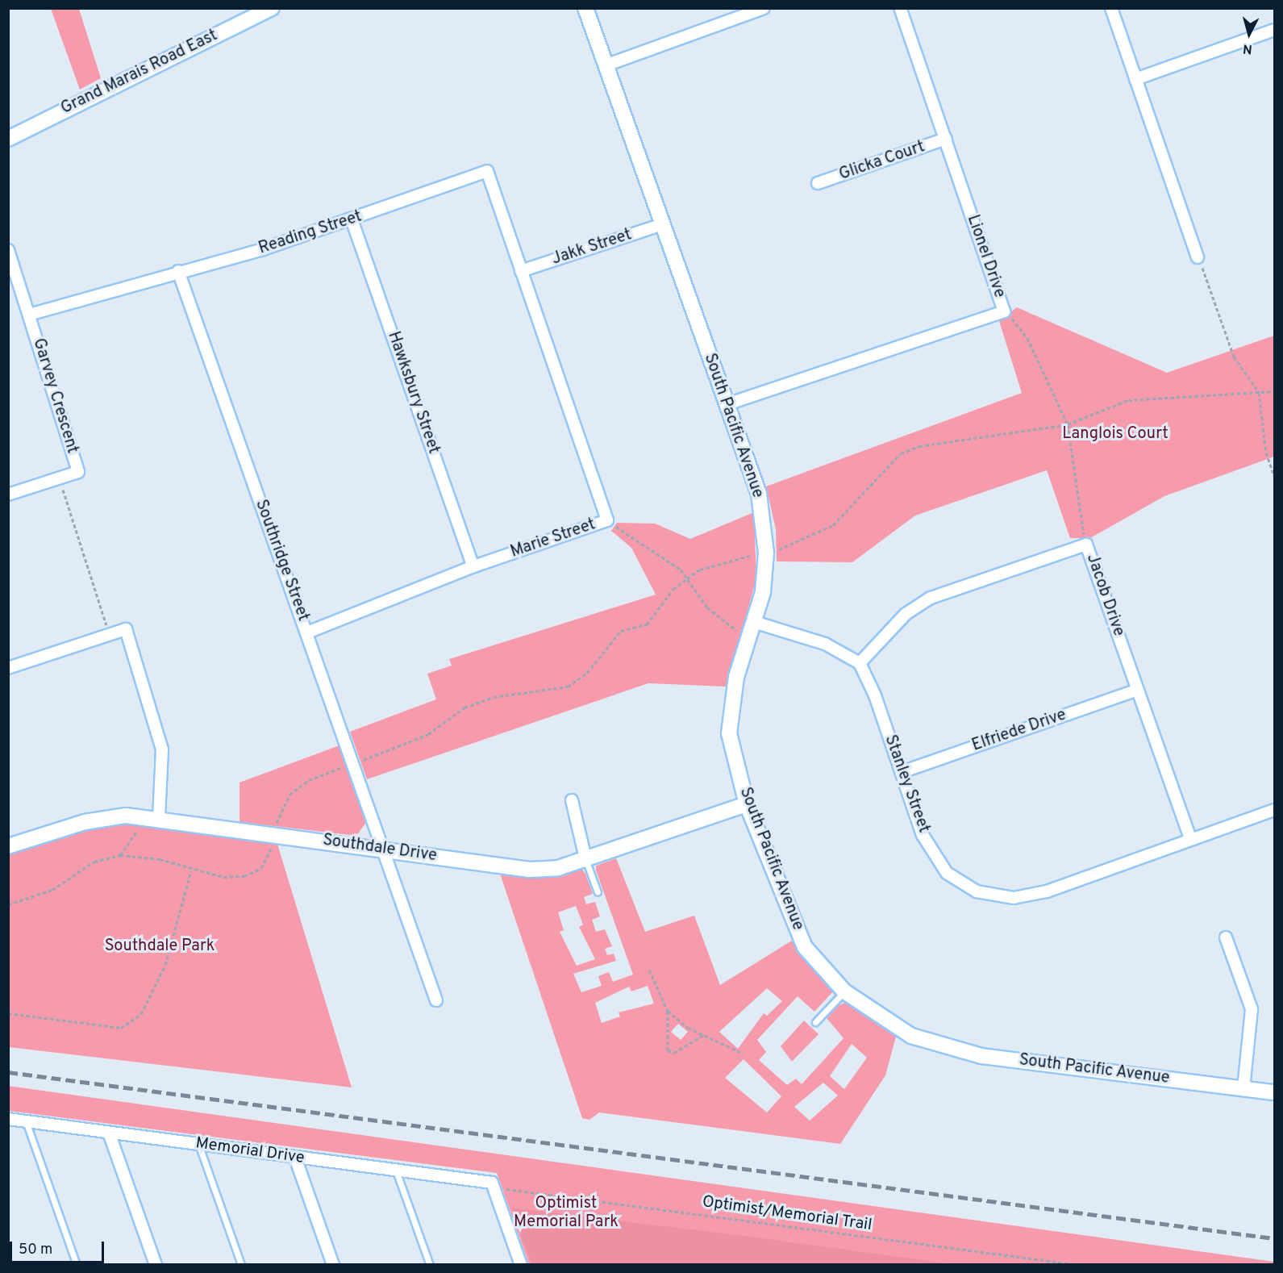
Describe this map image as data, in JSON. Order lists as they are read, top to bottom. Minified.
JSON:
{"streets":{"street":["Grand Marais Road East","Glicka Court","Reading Street","Jakk Street","Lionel Drive","Hawksbury Street","Garvey Crescent","South Pacific Avenue","Marie Street","Southridge Street","Jacob Drive","Elfriede Drive","Stanley Street","Southdale Drive","Memorial Drive"],"path":["Optimist/Memorial Trail"]},"crossings":[["Glicka Court","Lionel Drive"],["Reading Street","Jakk Street"],["Reading Street","Hawksbury Street"],["Reading Street","Garvey Crescent"],["Reading Street","Marie Street"],["Reading Street","Southridge Street"],["Jakk Street","South Pacific Avenue"],["Jakk Street","Marie Street"],["Lionel Drive","South Pacific Avenue"],["Hawksbury Street","Marie Street"],["South Pacific Avenue","Southdale Drive"],["Marie Street","Southridge Street"],["Southridge Street","Southdale Drive"],["Jacob Drive","Elfriede Drive"],["Jacob Drive","Stanley Street"],["Elfriede Drive","Stanley Street"],["Memorial Drive","Optimist/Memorial Trail"]],"parks":["Langlois Court","Southdale Park","Optimist Memorial Park"],"scale_bar":"50 m","north":"bottom"}
